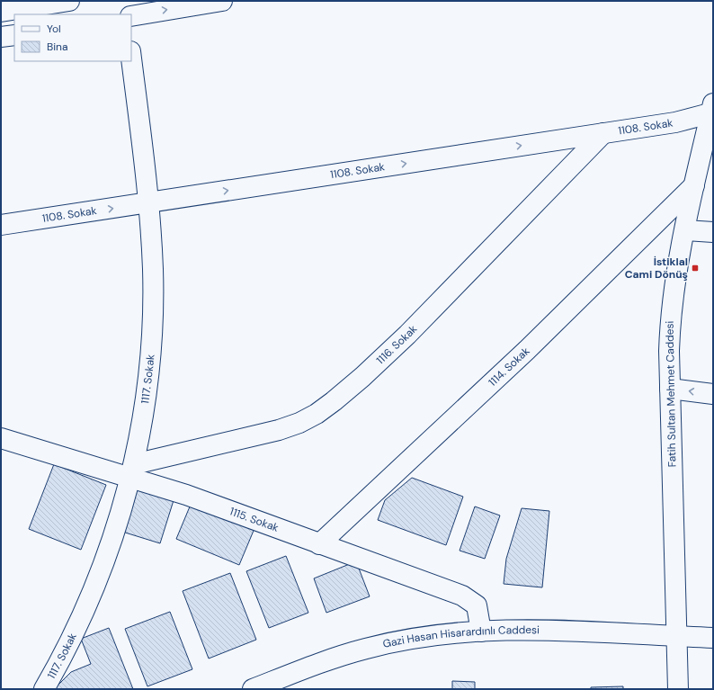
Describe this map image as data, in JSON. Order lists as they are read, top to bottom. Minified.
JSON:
{"streets":{"street":["1108. Sokak","1116. Sokak","1114. Sokak","1117. Sokak","Fatih Sultan Mehmet Caddesi","1115. Sokak","Gazi Hasan Hisarardınlı Caddesi"]},"crossings":[["1108. Sokak","1116. Sokak"],["1108. Sokak","1117. Sokak"],["1108. Sokak","Fatih Sultan Mehmet Caddesi"],["1116. Sokak","1117. Sokak"],["1116. Sokak","1115. Sokak"],["1114. Sokak","Fatih Sultan Mehmet Caddesi"],["1114. Sokak","1115. Sokak"],["1117. Sokak","1115. Sokak"],["Fatih Sultan Mehmet Caddesi","Gazi Hasan Hisarardınlı Caddesi"],["1115. Sokak","Gazi Hasan Hisarardınlı Caddesi"]],"one_way":["1108. Sokak"],"places":{"transit":["İstiklal Cami Dönüş"]},"legend":["Yol","Bina"]}
